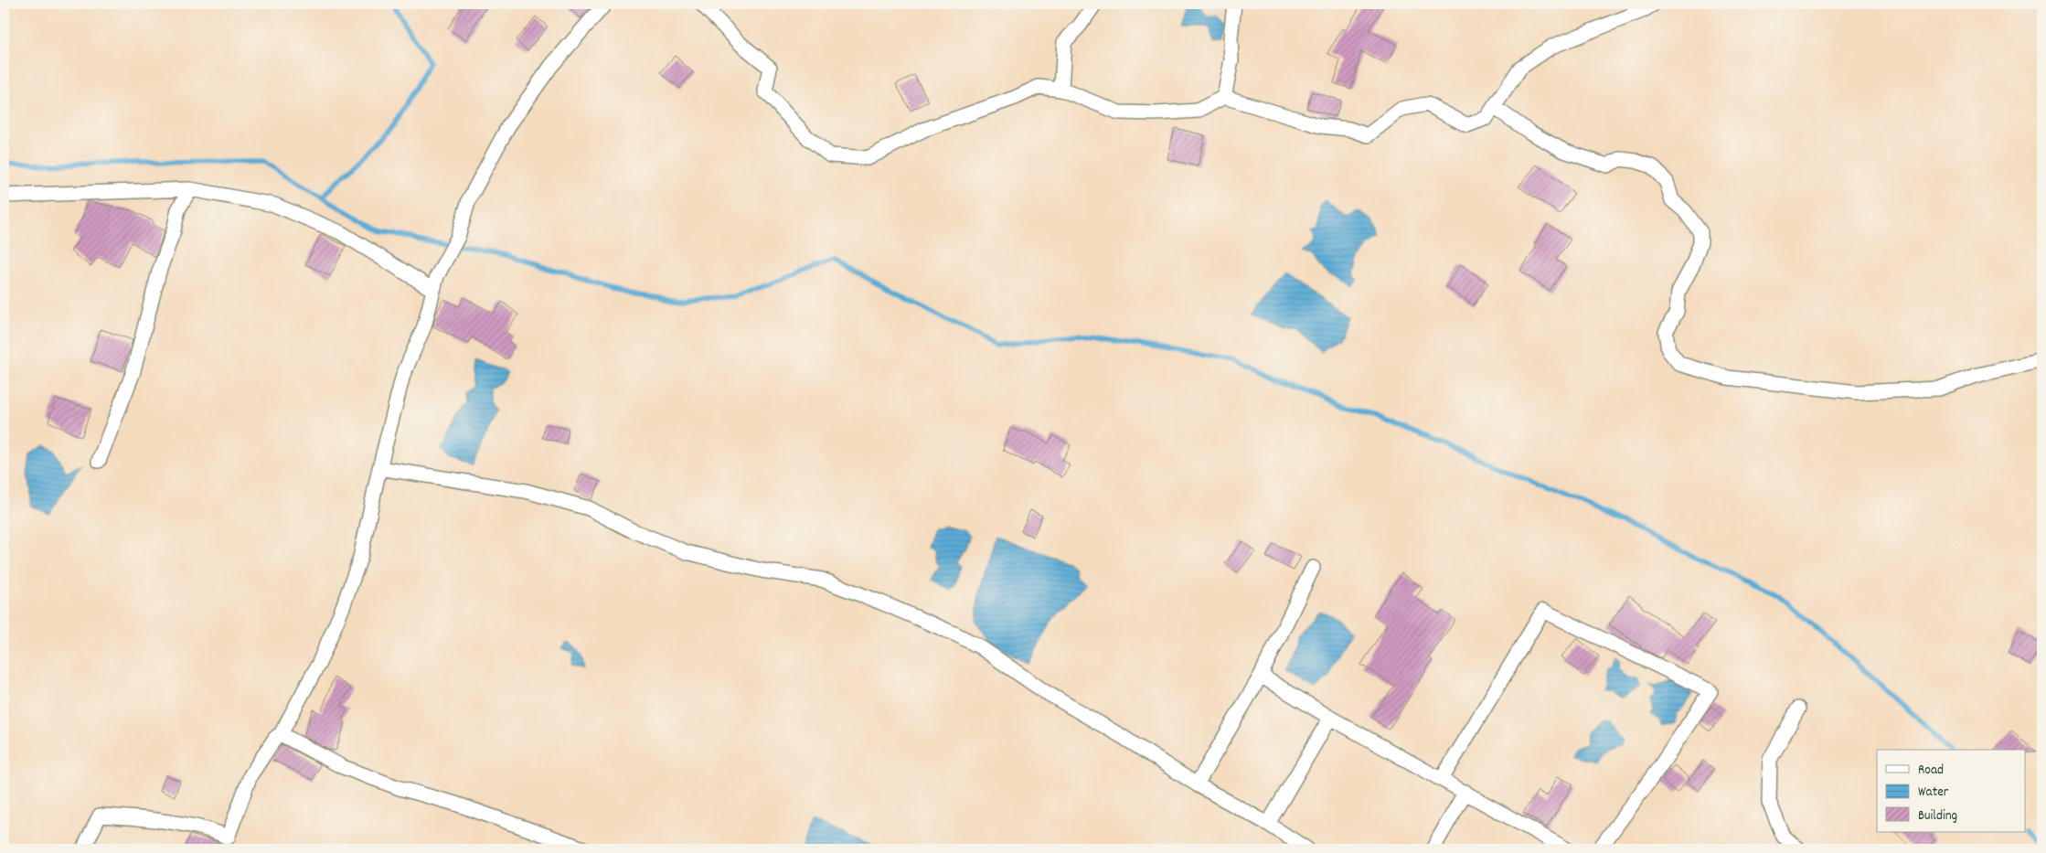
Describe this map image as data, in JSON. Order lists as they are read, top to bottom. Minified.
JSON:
{"legend":["Road","Water","Building"]}
